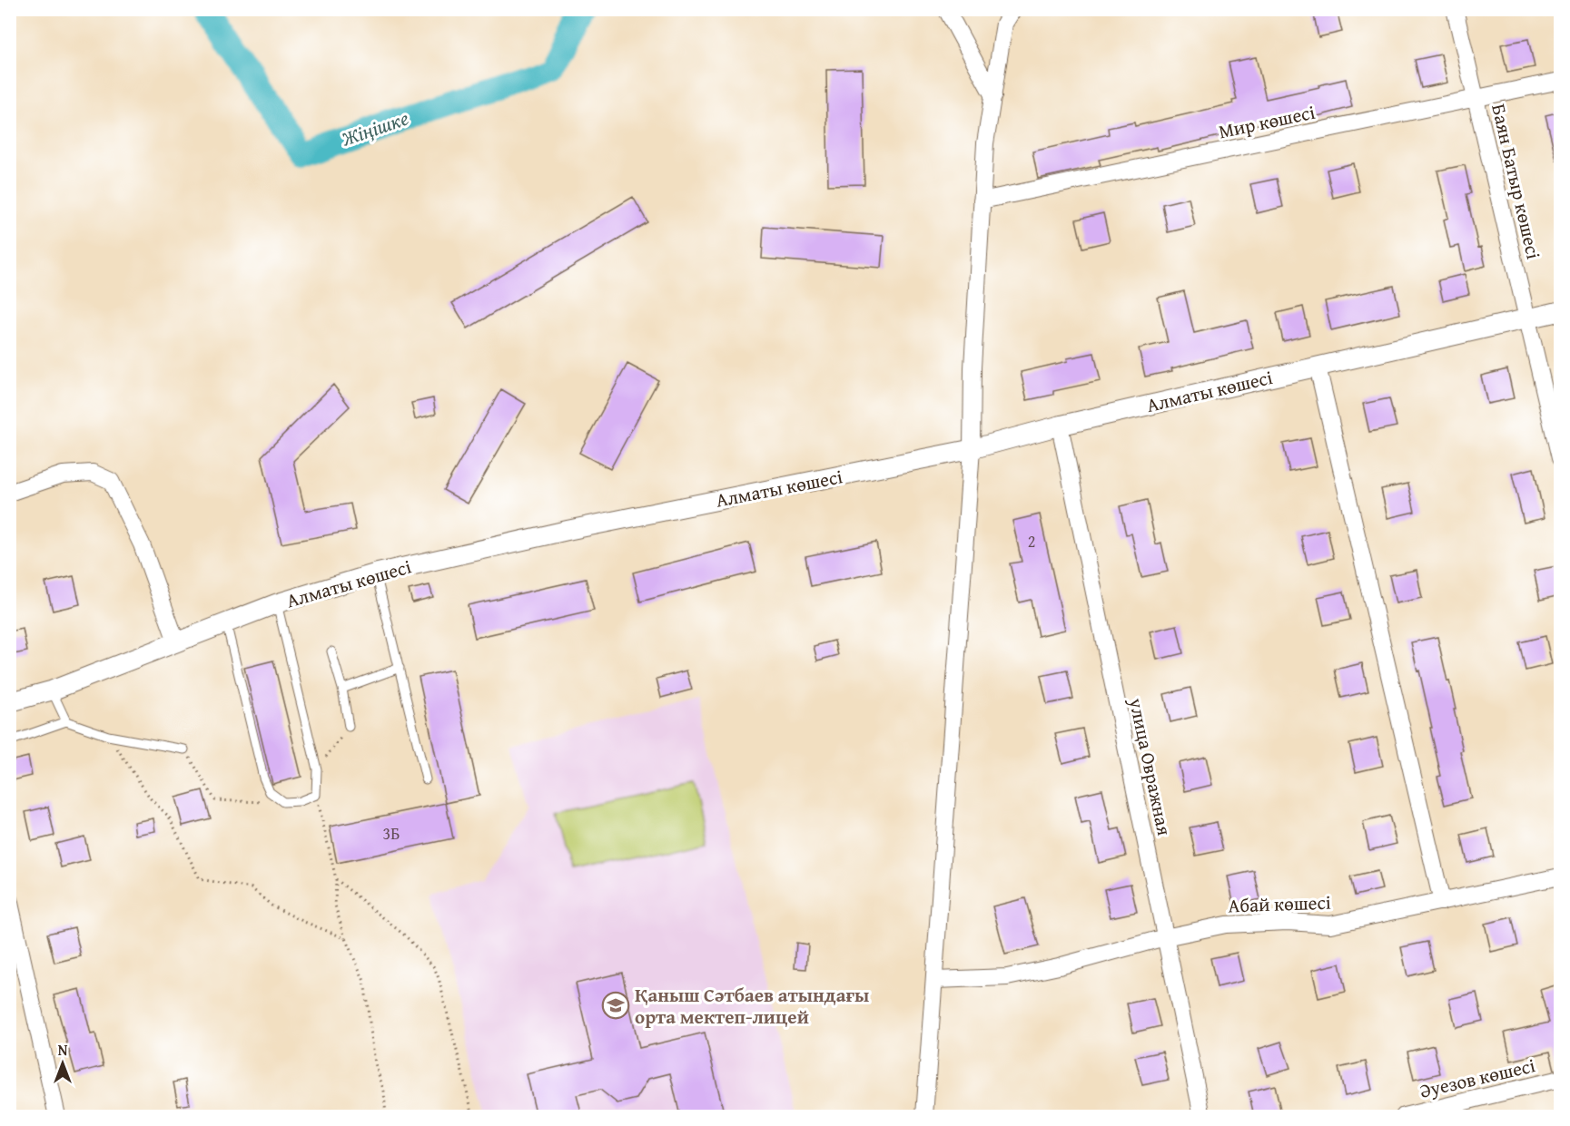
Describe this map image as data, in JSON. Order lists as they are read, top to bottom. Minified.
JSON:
{"streets":{"street":["Мир көшесі","Баян Батыр көшесі","Алматы көшесі","улица Овражная","Абай көшесі","Әуезов көшесі"]},"crossings":[["Мир көшесі","Баян Батыр көшесі"],["Баян Батыр көшесі","Алматы көшесі"],["Алматы көшесі","улица Овражная"],["улица Овражная","Абай көшесі"]],"water":["Жіңішке"],"places":{"school or university":["Қаныш Сәтбаев атындағы орта мектеп-лицей"]},"house_numbers":["2","3Б"],"north":"top"}
